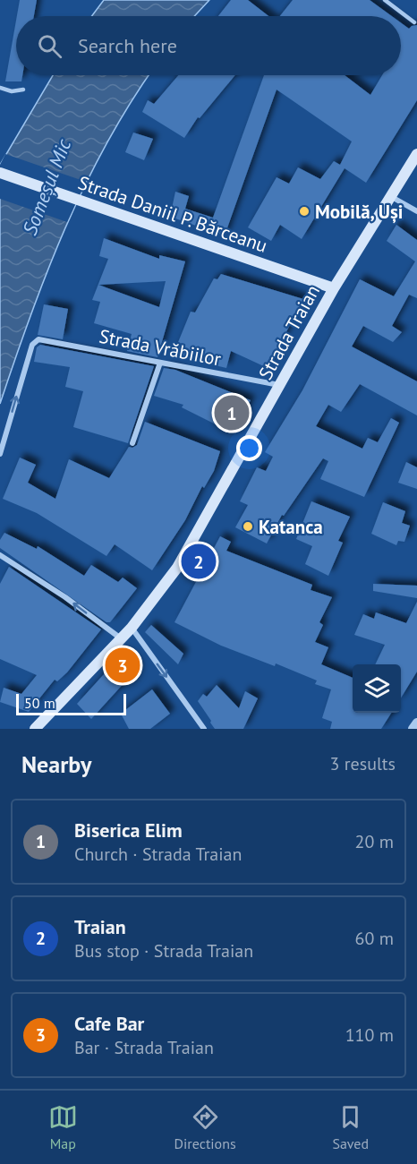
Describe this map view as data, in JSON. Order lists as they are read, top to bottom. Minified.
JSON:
{"streets":{"main road":["Strada Daniil P. Bărceanu","Strada Traian"],"street":["Strada Vrăbiilor"]},"crossings":[["Strada Daniil P. Bărceanu","Strada Traian"],["Strada Traian","Strada Vrăbiilor"]],"water":["Someșul Mic"],"places":["Mobilă, Uși","Katanca"],"scale_bar":"50 m","page":{"search":"Search here","pins":["1","2","3"],"scale":"50 m","heading":["Nearby","3 results"],"list":[{"mark":"1","name":"Biserica Elim","note":"Church · Strada Traian","value":"20 m"},{"mark":"2","name":"Traian","note":"Bus stop · Strada Traian","value":"60 m"},{"mark":"3","name":"Cafe Bar","note":"Bar · Strada Traian","value":"110 m"}],"nav":["Map","Directions","Saved"]}}
